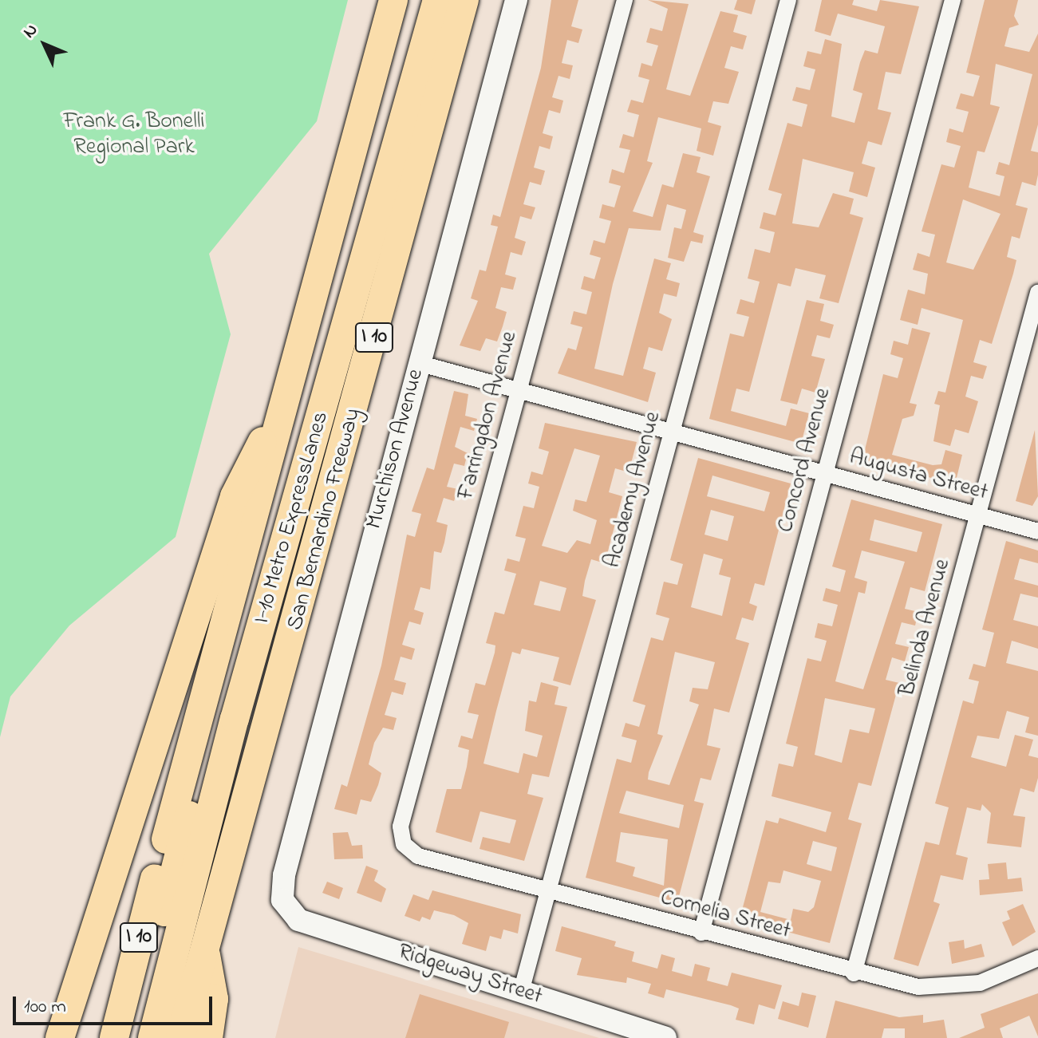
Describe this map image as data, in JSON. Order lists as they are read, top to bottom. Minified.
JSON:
{"streets":{"highway":["I 10","I-10 Metro ExpressLanes","San Bernardino Freeway"],"street":["Farringdon Avenue","Murchison Avenue","Concord Avenue","Augusta Street","Academy Avenue","Belinda Avenue","Cornelia Street","Ridgeway Street"]},"crossings":[["Farringdon Avenue","Augusta Street"],["Farringdon Avenue","Cornelia Street"],["Murchison Avenue","Augusta Street"],["Murchison Avenue","Ridgeway Street"],["Concord Avenue","Augusta Street"],["Concord Avenue","Cornelia Street"],["Augusta Street","Academy Avenue"],["Augusta Street","Belinda Avenue"],["Academy Avenue","Cornelia Street"],["Academy Avenue","Ridgeway Street"],["Belinda Avenue","Cornelia Street"]],"parks":["Frank G. Bonelli Regional Park"],"scale_bar":"100 m","north":"top left"}
